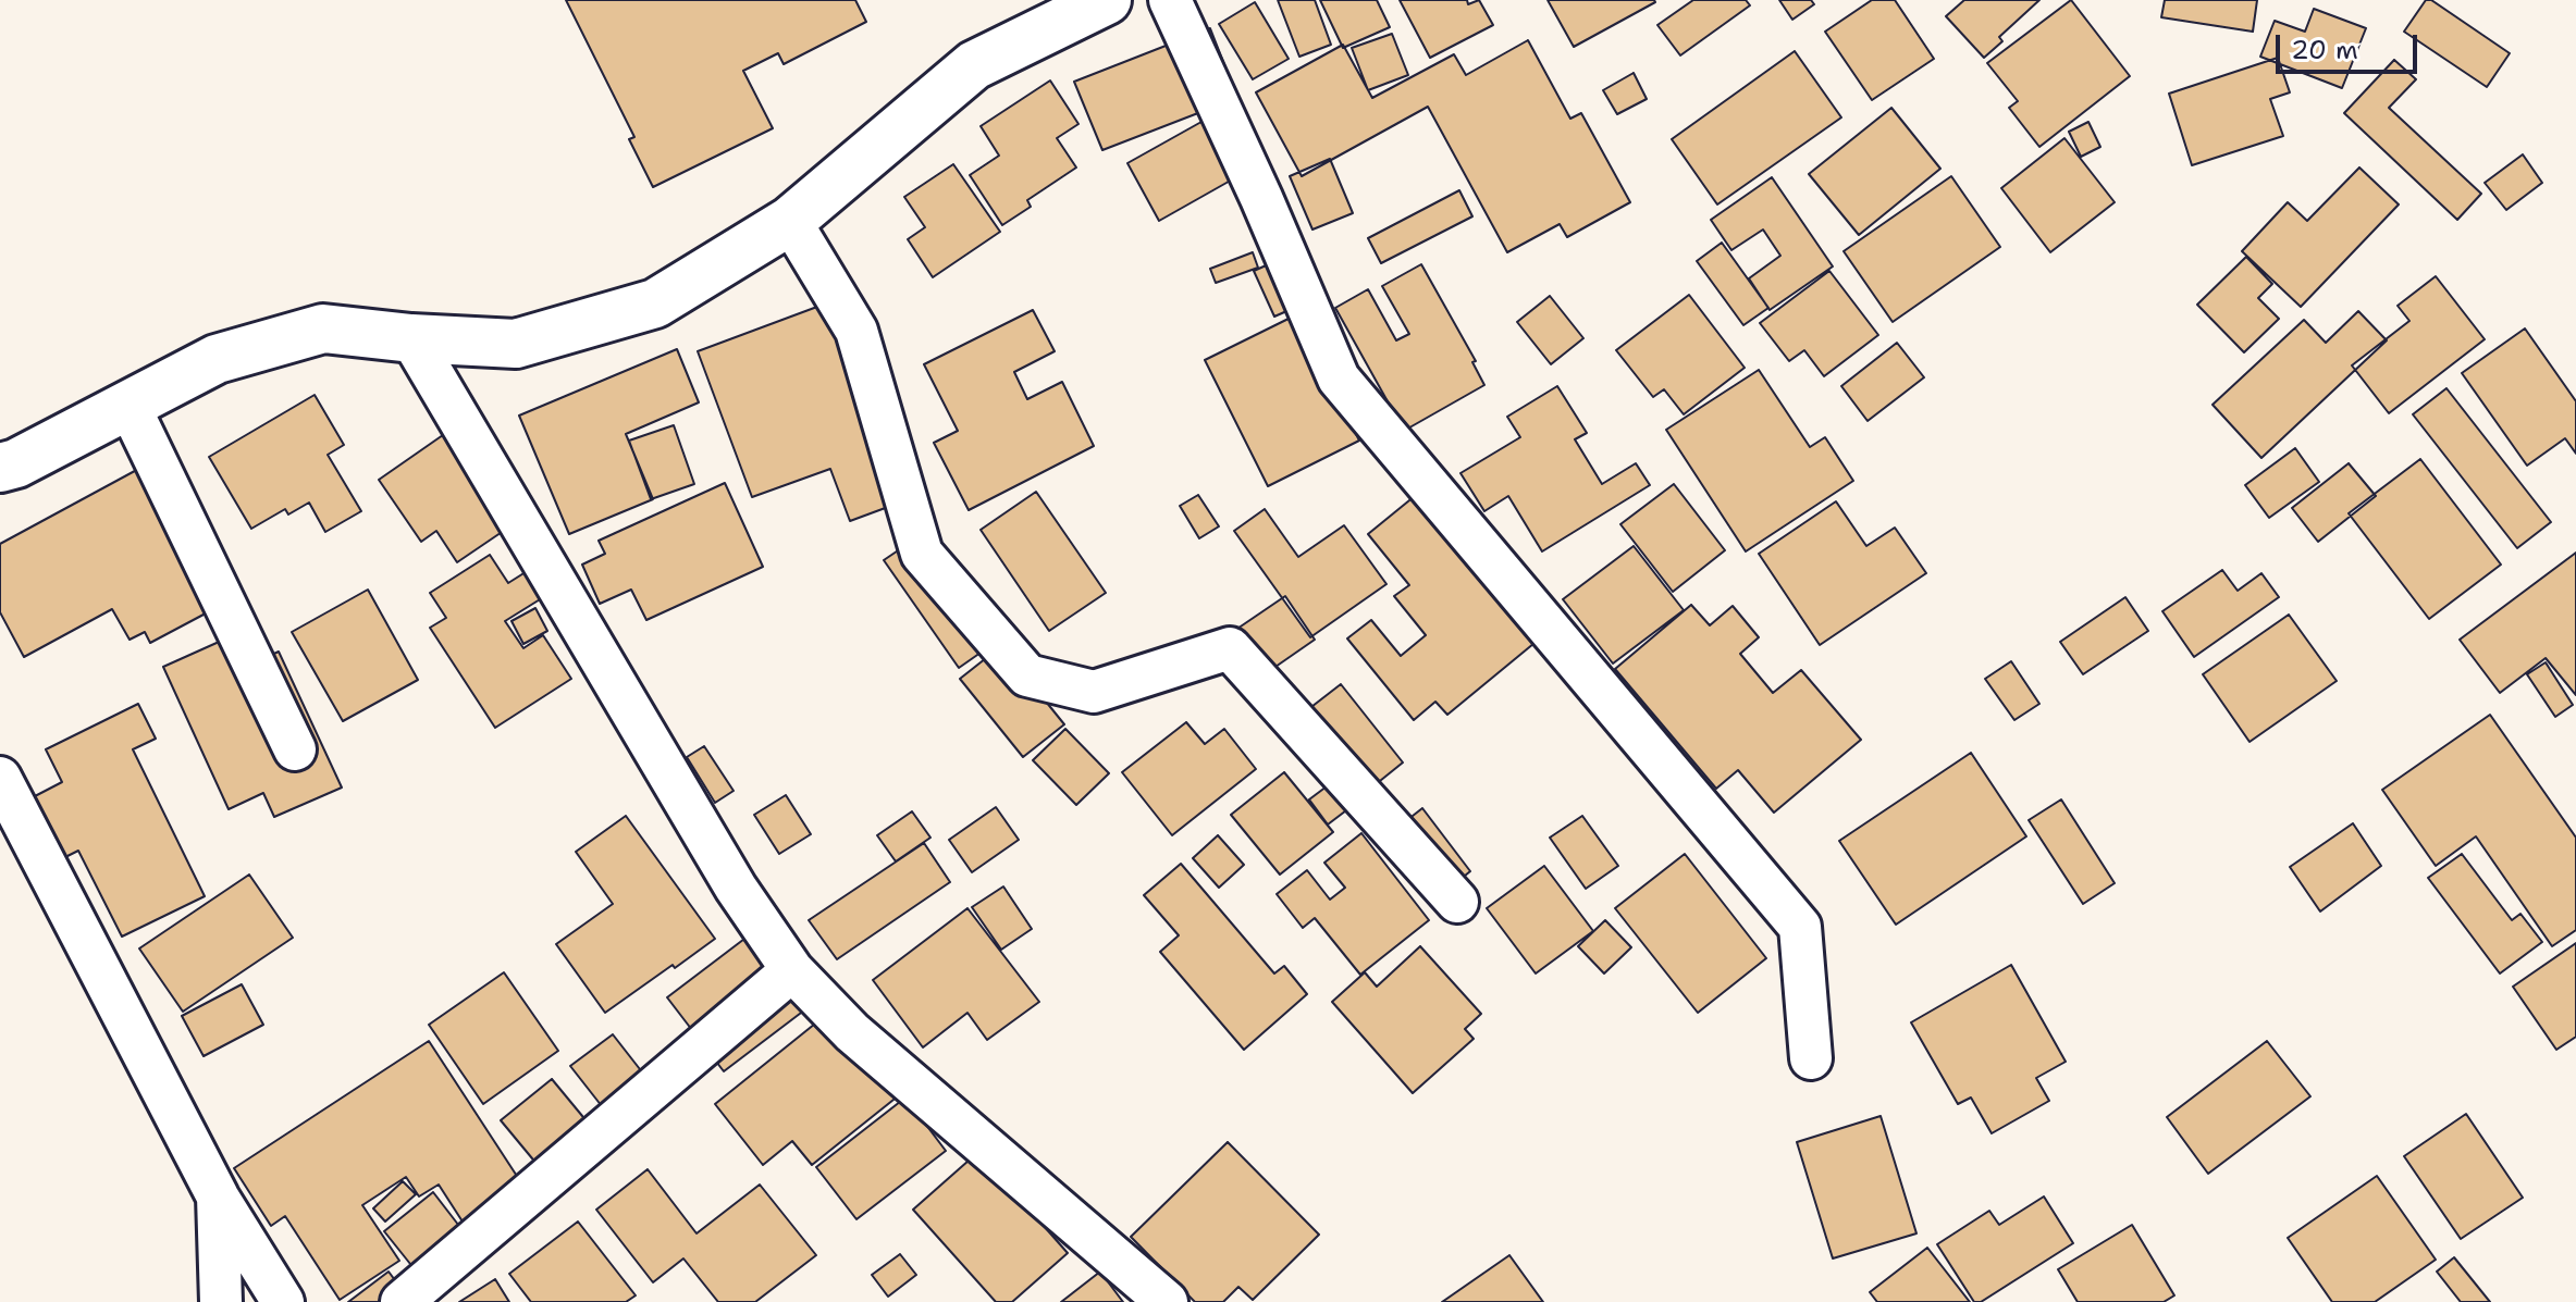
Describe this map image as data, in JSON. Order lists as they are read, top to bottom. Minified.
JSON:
{"scale_bar":"20 m"}
